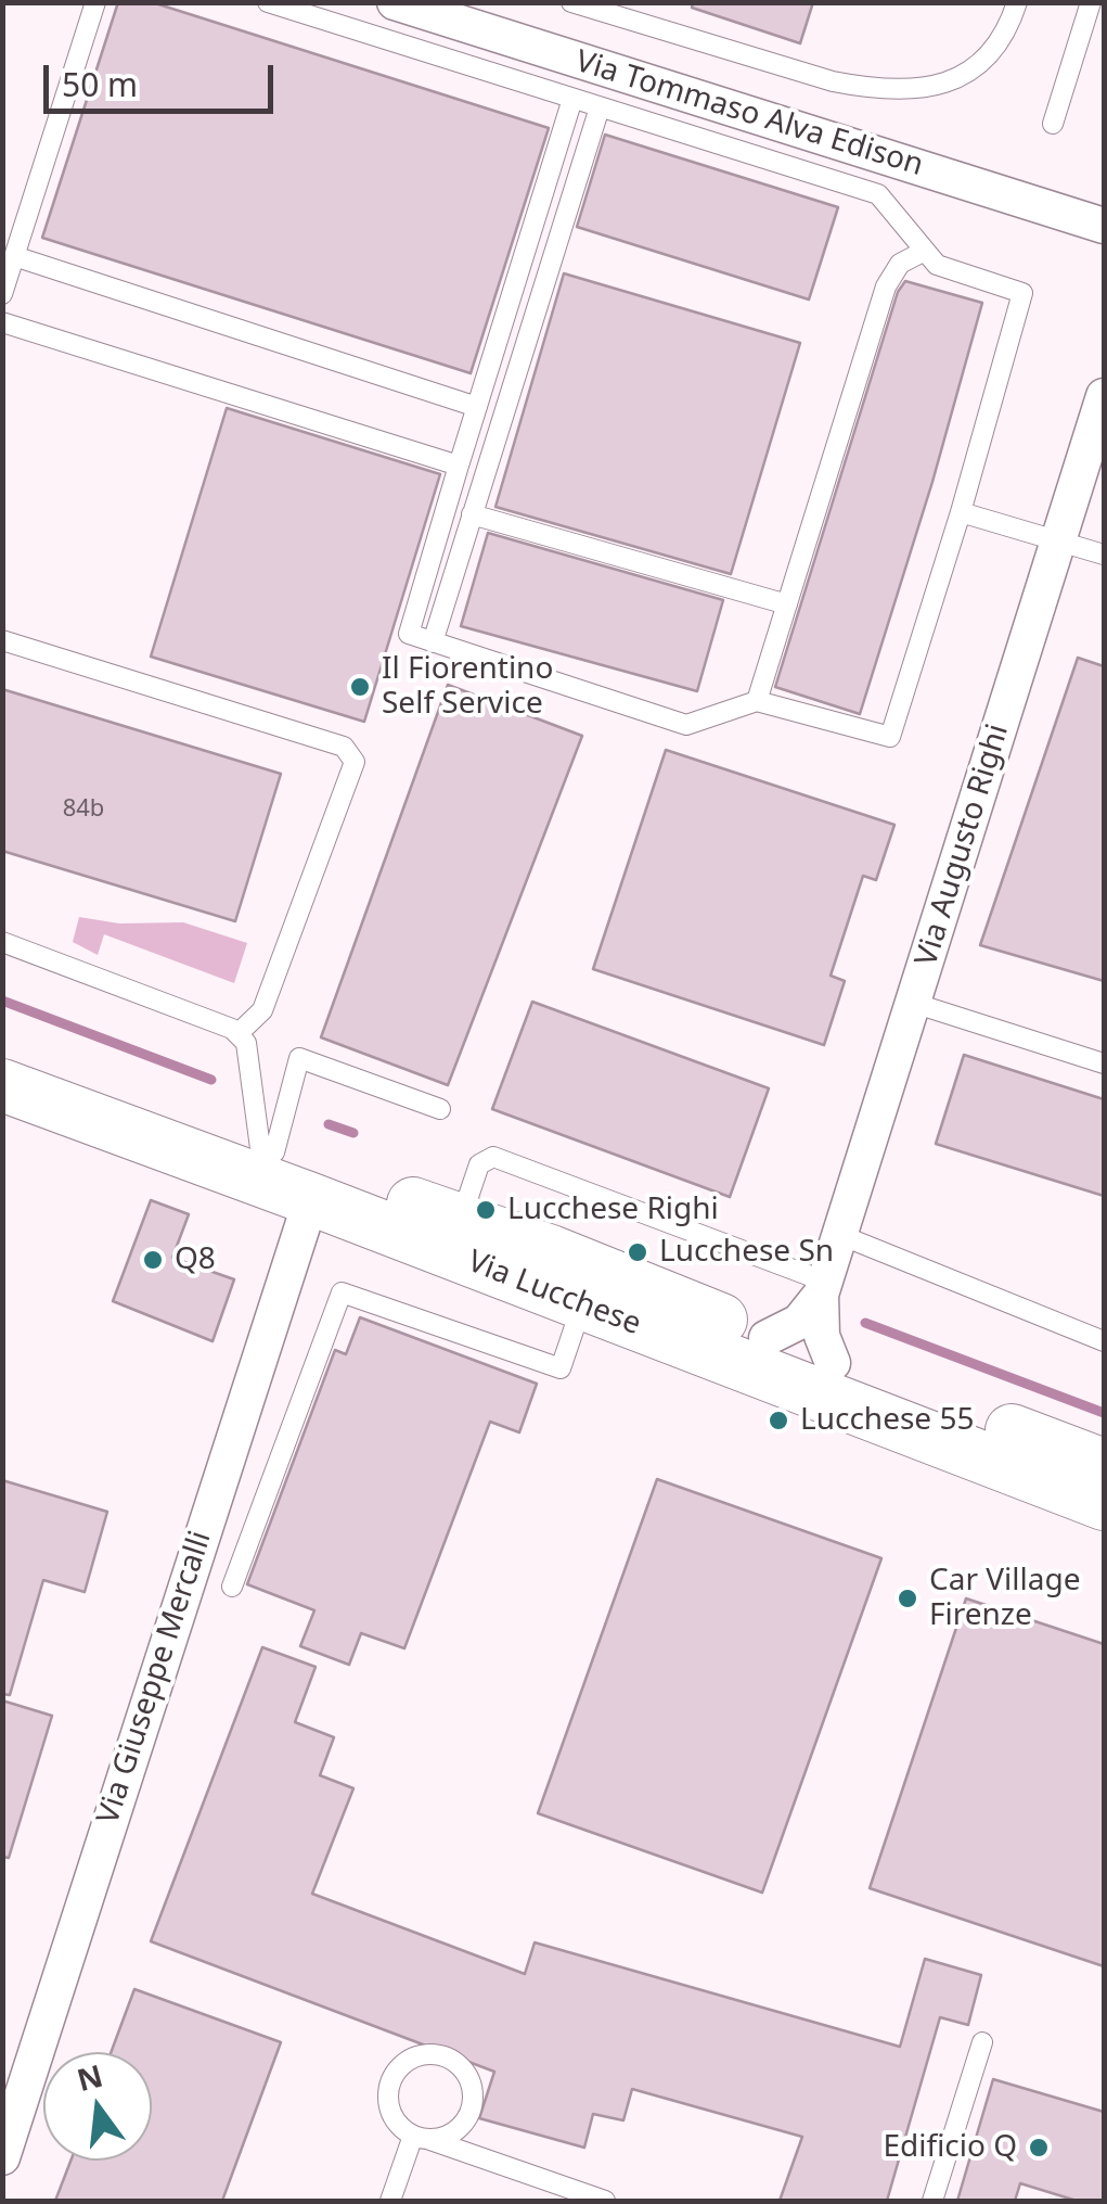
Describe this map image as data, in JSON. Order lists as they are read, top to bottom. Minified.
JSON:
{"streets":{"main road":["Via Lucchese"],"street":["Via Tommaso Alva Edison","Via Augusto Righi","Via Giuseppe Mercalli"]},"crossings":[["Via Augusto Righi","Via Lucchese"],["Via Lucchese","Via Giuseppe Mercalli"]],"places":["Il Fiorentino Self Service","Lucchese Righi","Lucchese Sn","Q8","Lucchese 55","Car Village Firenze","Edificio Q"],"house_numbers":["84b"],"scale_bar":"50 m","north":"top"}
